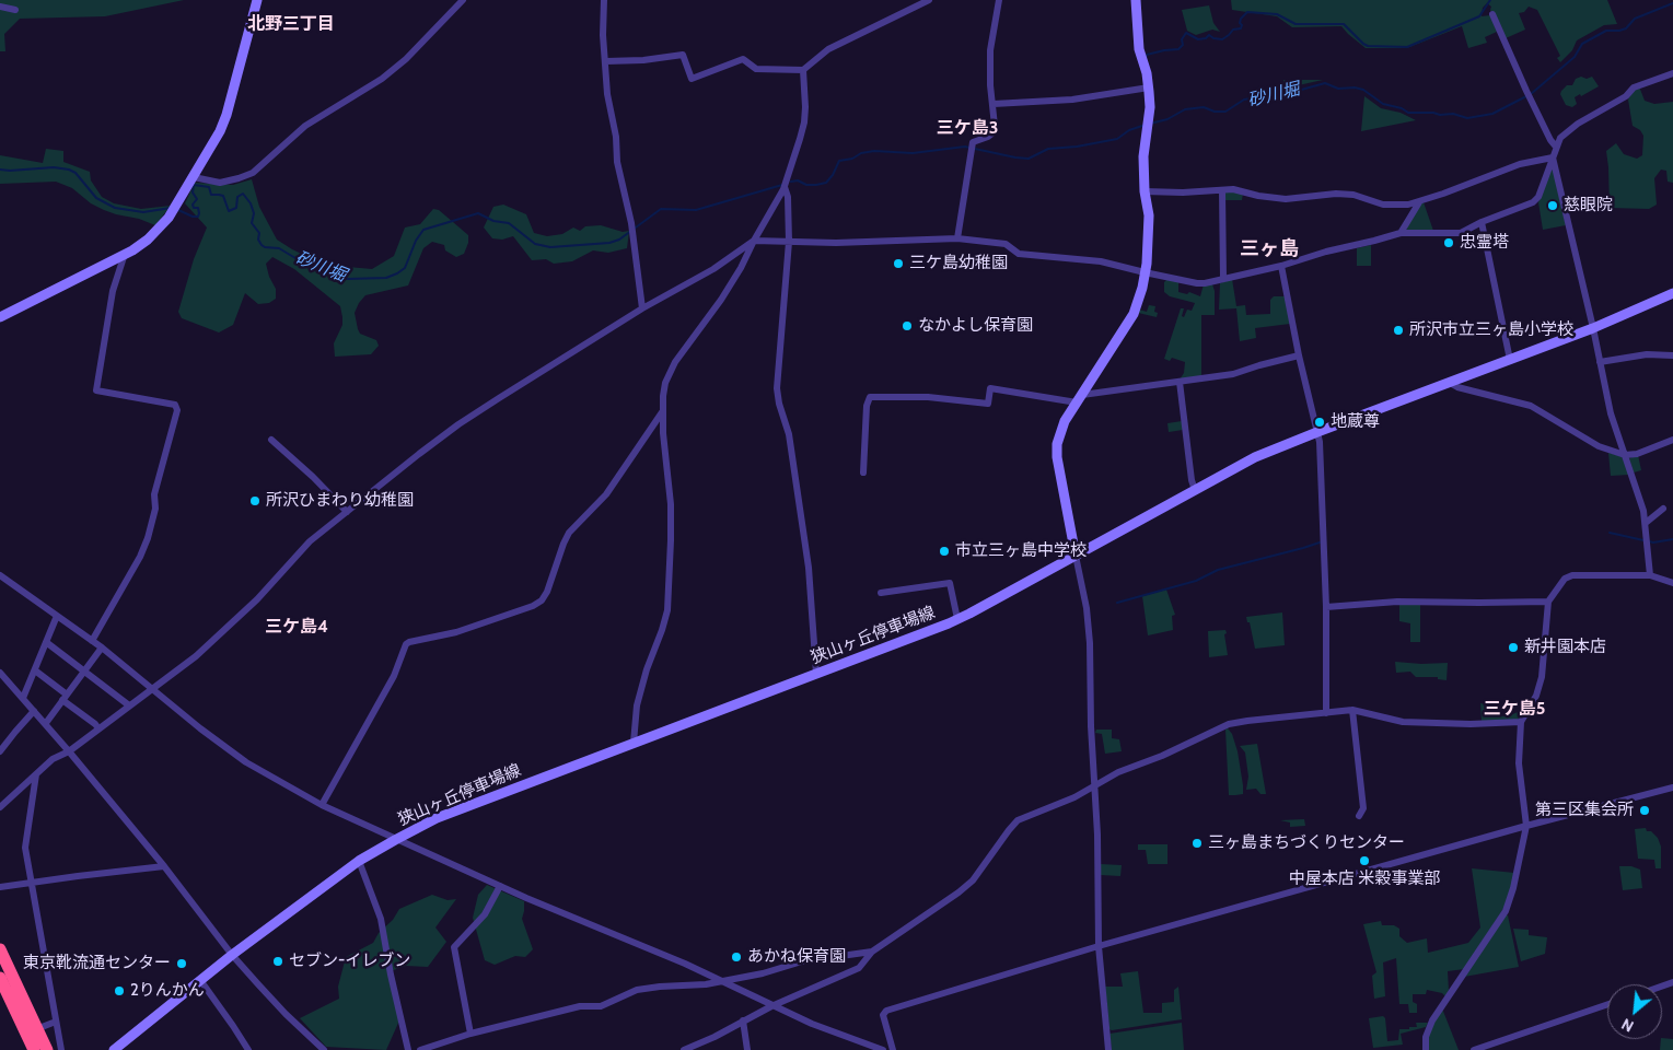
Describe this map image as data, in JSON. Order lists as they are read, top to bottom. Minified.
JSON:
{"streets":{"main road":["狭山ヶ丘停車場線"]},"districts":["北野三丁目","三ケ島3","三ヶ島","三ケ島4","三ケ島5"],"water":["砂川堀"],"places":["慈眼院","忠霊塔","三ケ島幼稚園","なかよし保育園","所沢市立三ヶ島小学校","地蔵尊","所沢ひまわり幼稚園","市立三ヶ島中学校","新井園本店","第三区集会所","三ヶ島まちづくりセンター","中屋本店 米穀事業部","あかね保育園","セブン-イレブン","東京靴流通センター","2りんかん"],"north":"bottom left"}
